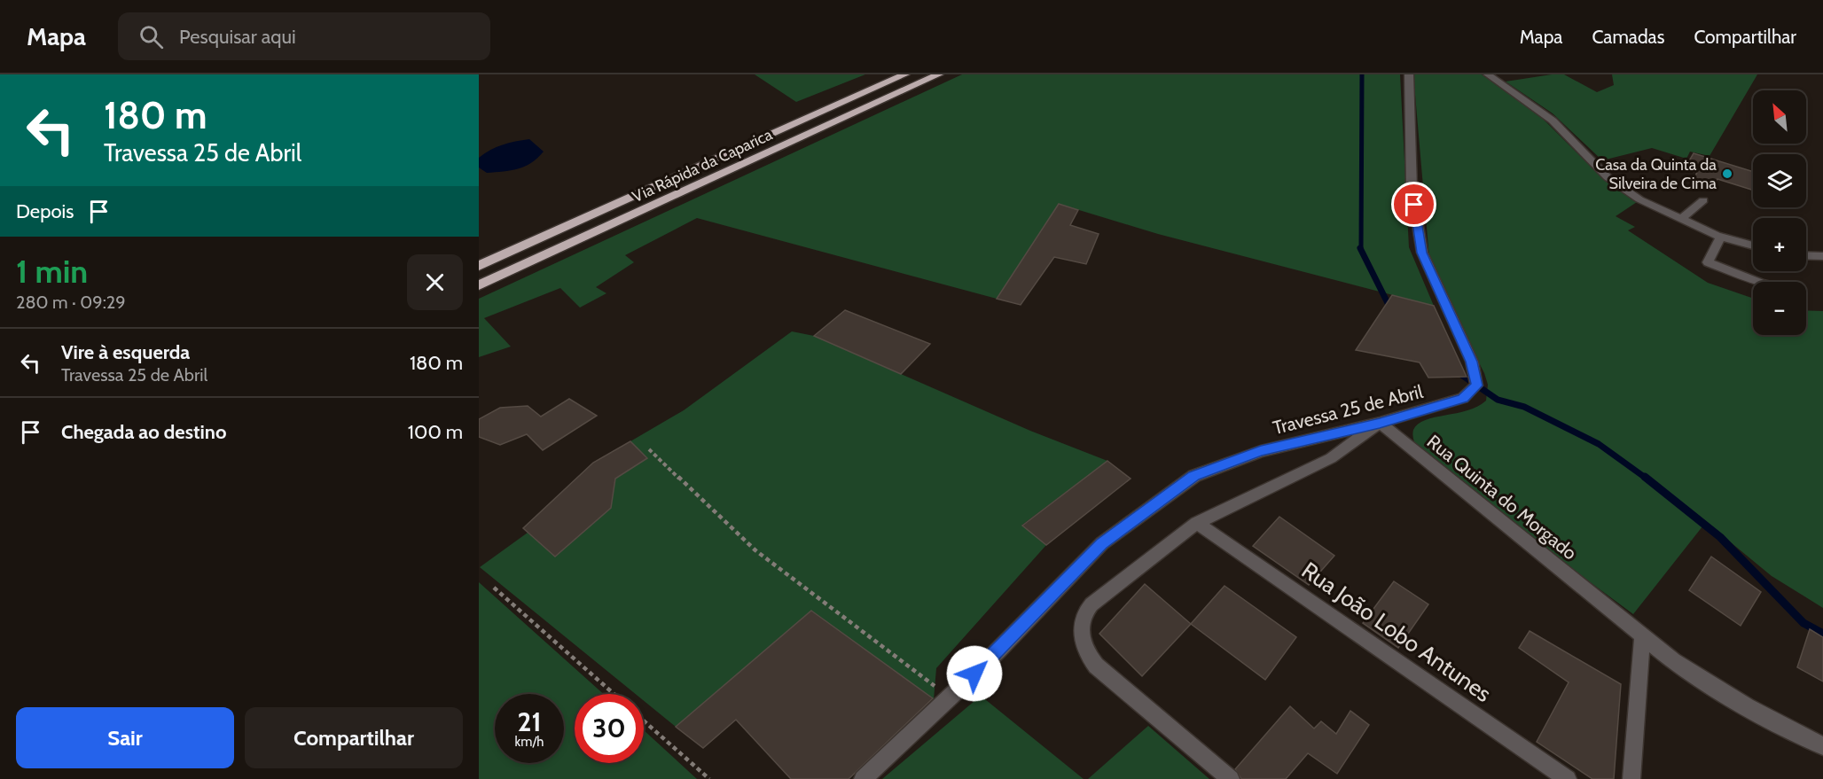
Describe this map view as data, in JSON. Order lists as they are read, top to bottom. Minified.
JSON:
{"streets":{"highway":["Via Rápida da Caparica"],"street":["Travessa 25 de Abril","Rua Quinta do Morgado","Rua João Lobo Antunes"]},"crossings":[["Travessa 25 de Abril","Rua Quinta do Morgado"]],"places":["Casa da Quinta da Silveira de Cima"],"north":"top left","page":{"header":"Mapa","search":"Pesquisar aqui","nav":["Mapa","Camadas","Compartilhar"],"turn":["180 m","Travessa 25 de Abril"],"map_buttons":["+","−"],"then":"Depois","heading":["1 min","280 m · 09:29"],"list":[{"name":"Vire à esquerda","note":"Travessa 25 de Abril","value":"180 m"},{"name":"Chegada ao destino","value":"100 m"}],"speed":"21 km/h","limit":"30","buttons":["Sair","Compartilhar"]}}
